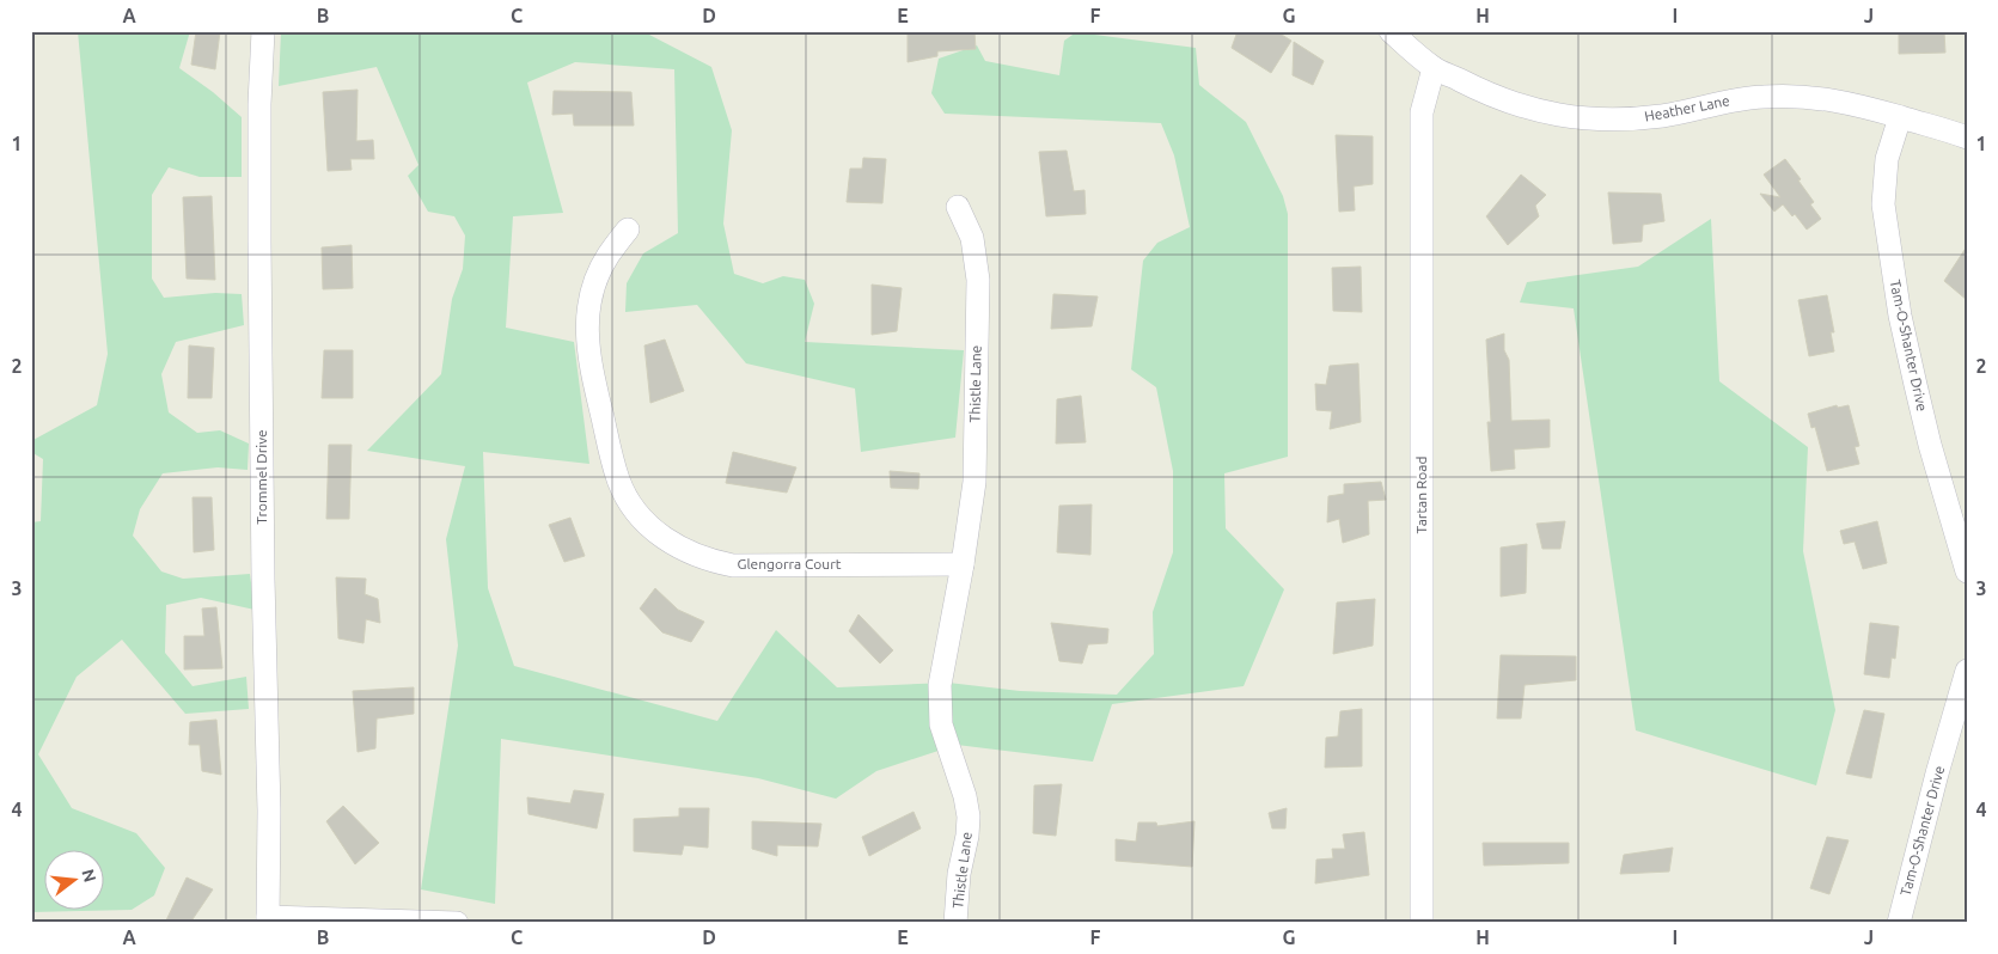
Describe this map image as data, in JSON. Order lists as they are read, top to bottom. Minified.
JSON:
{"streets":{"street":["Heather Lane","Tam-O-Shanter Drive","Thistle Lane","Trommel Drive","Tartan Road","Glengorra Court"]},"crossings":[["Heather Lane","Tam-O-Shanter Drive"],["Heather Lane","Tartan Road"],["Thistle Lane","Glengorra Court"]],"north":"right","grid":{"columns":["A","B","C","D","E","F","G","H","I","J"],"rows":["1","2","3","4"]}}
